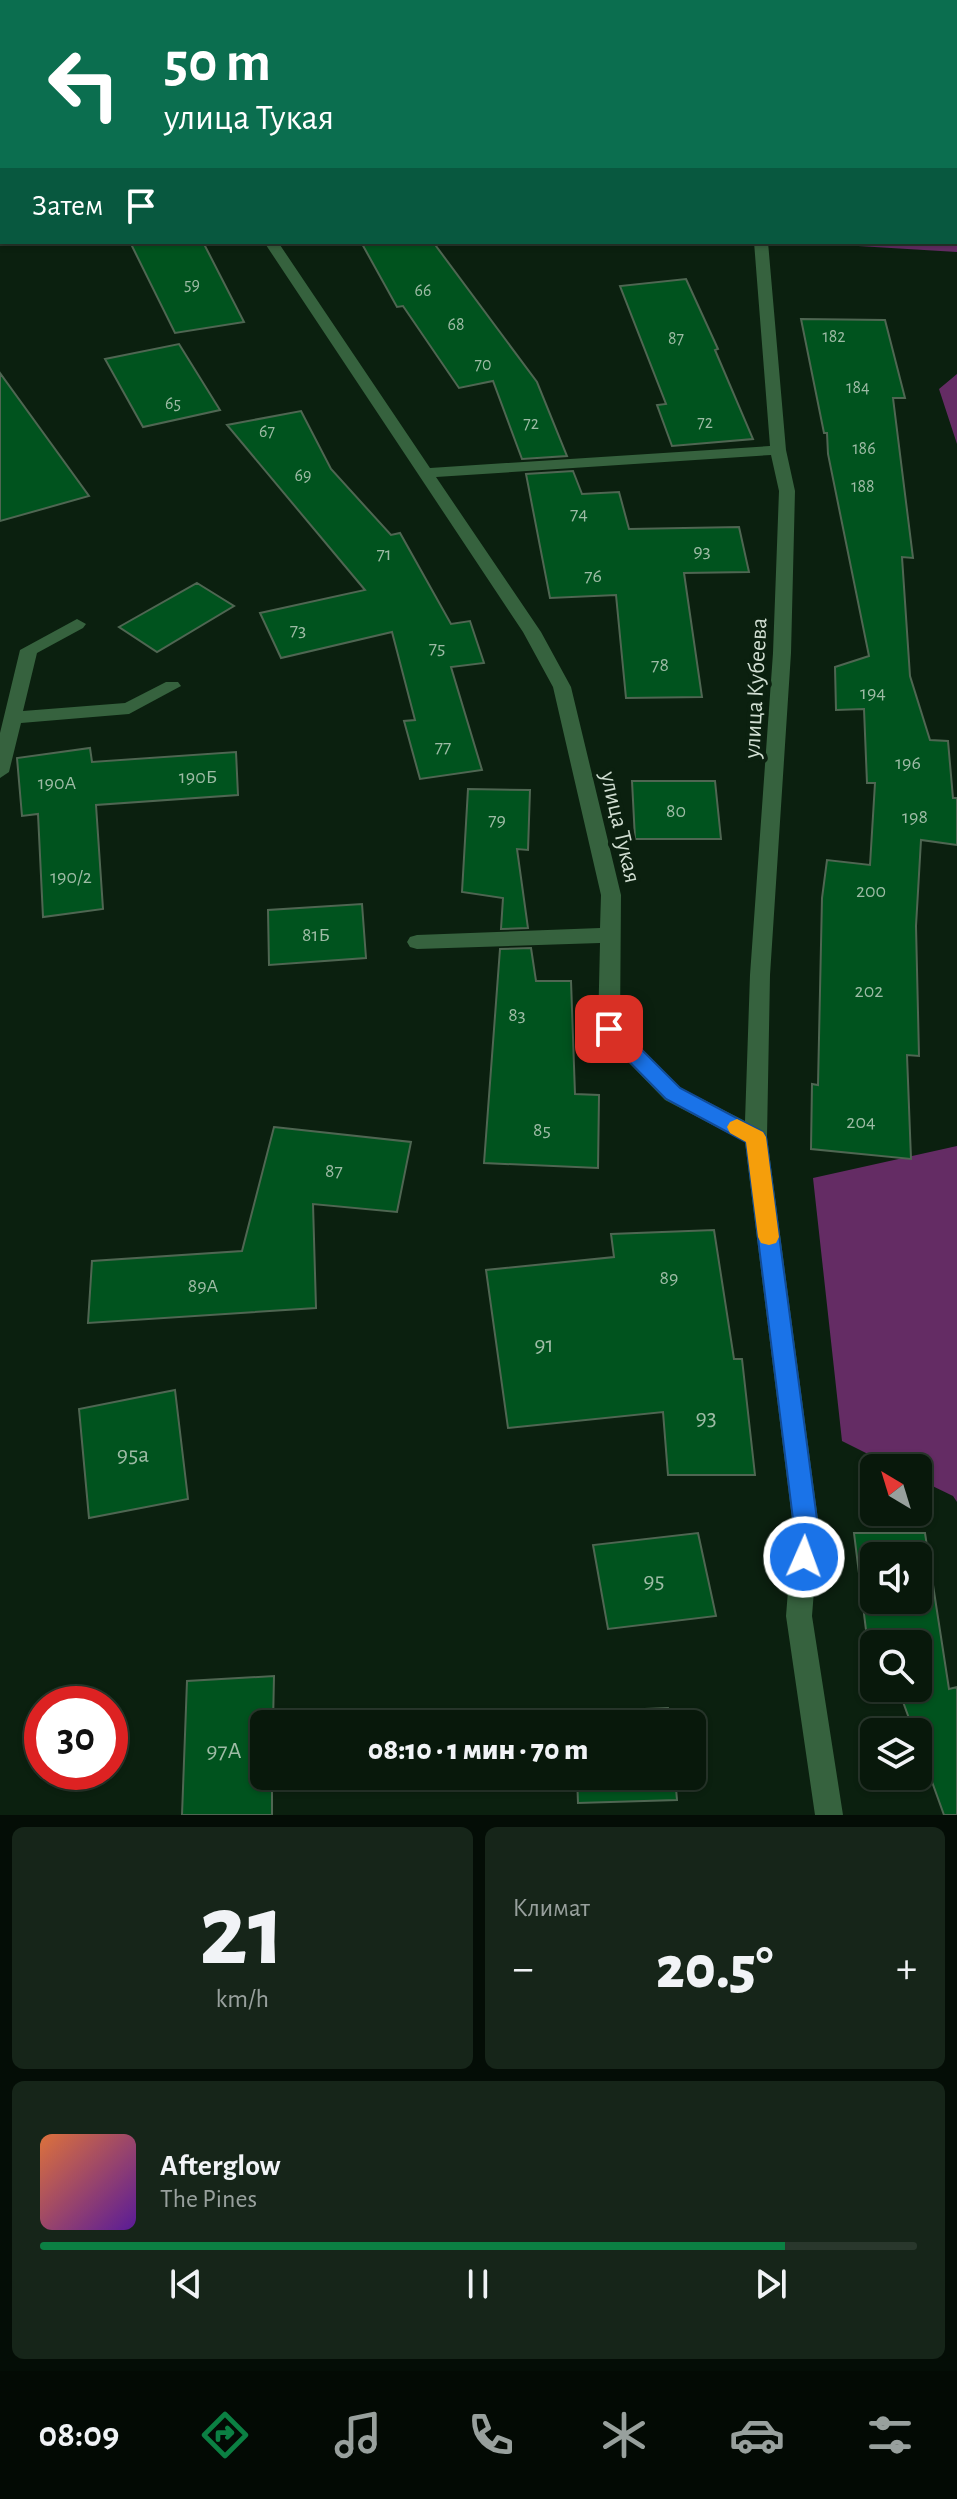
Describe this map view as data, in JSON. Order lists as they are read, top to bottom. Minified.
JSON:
{"streets":{"street":["улица Кубеева","улица Тукая"]},"crossings":[["улица Кубеева","улица Тукая"]],"house_numbers":["59","66","68","182","87","70","184","65","72","72","67","186","69","188","74","93","71","76","73","75","78","194","77","196","190Б","190А","80","198","79","190/2","200","81Б","202","83","204","85","87","89","89А","91","93","95а","95","97А"],"north":"top left","page":{"turn":["50 m","улица Тукая"],"then":"Затем","limit":"30","trip":"08:10 · 1 мин · 70 m","tile":[["21","km/h"],"Климат"],"heat":["−","20.5°","+"],"song":["Afterglow","The Pines"],"tabs":"08:09"}}
